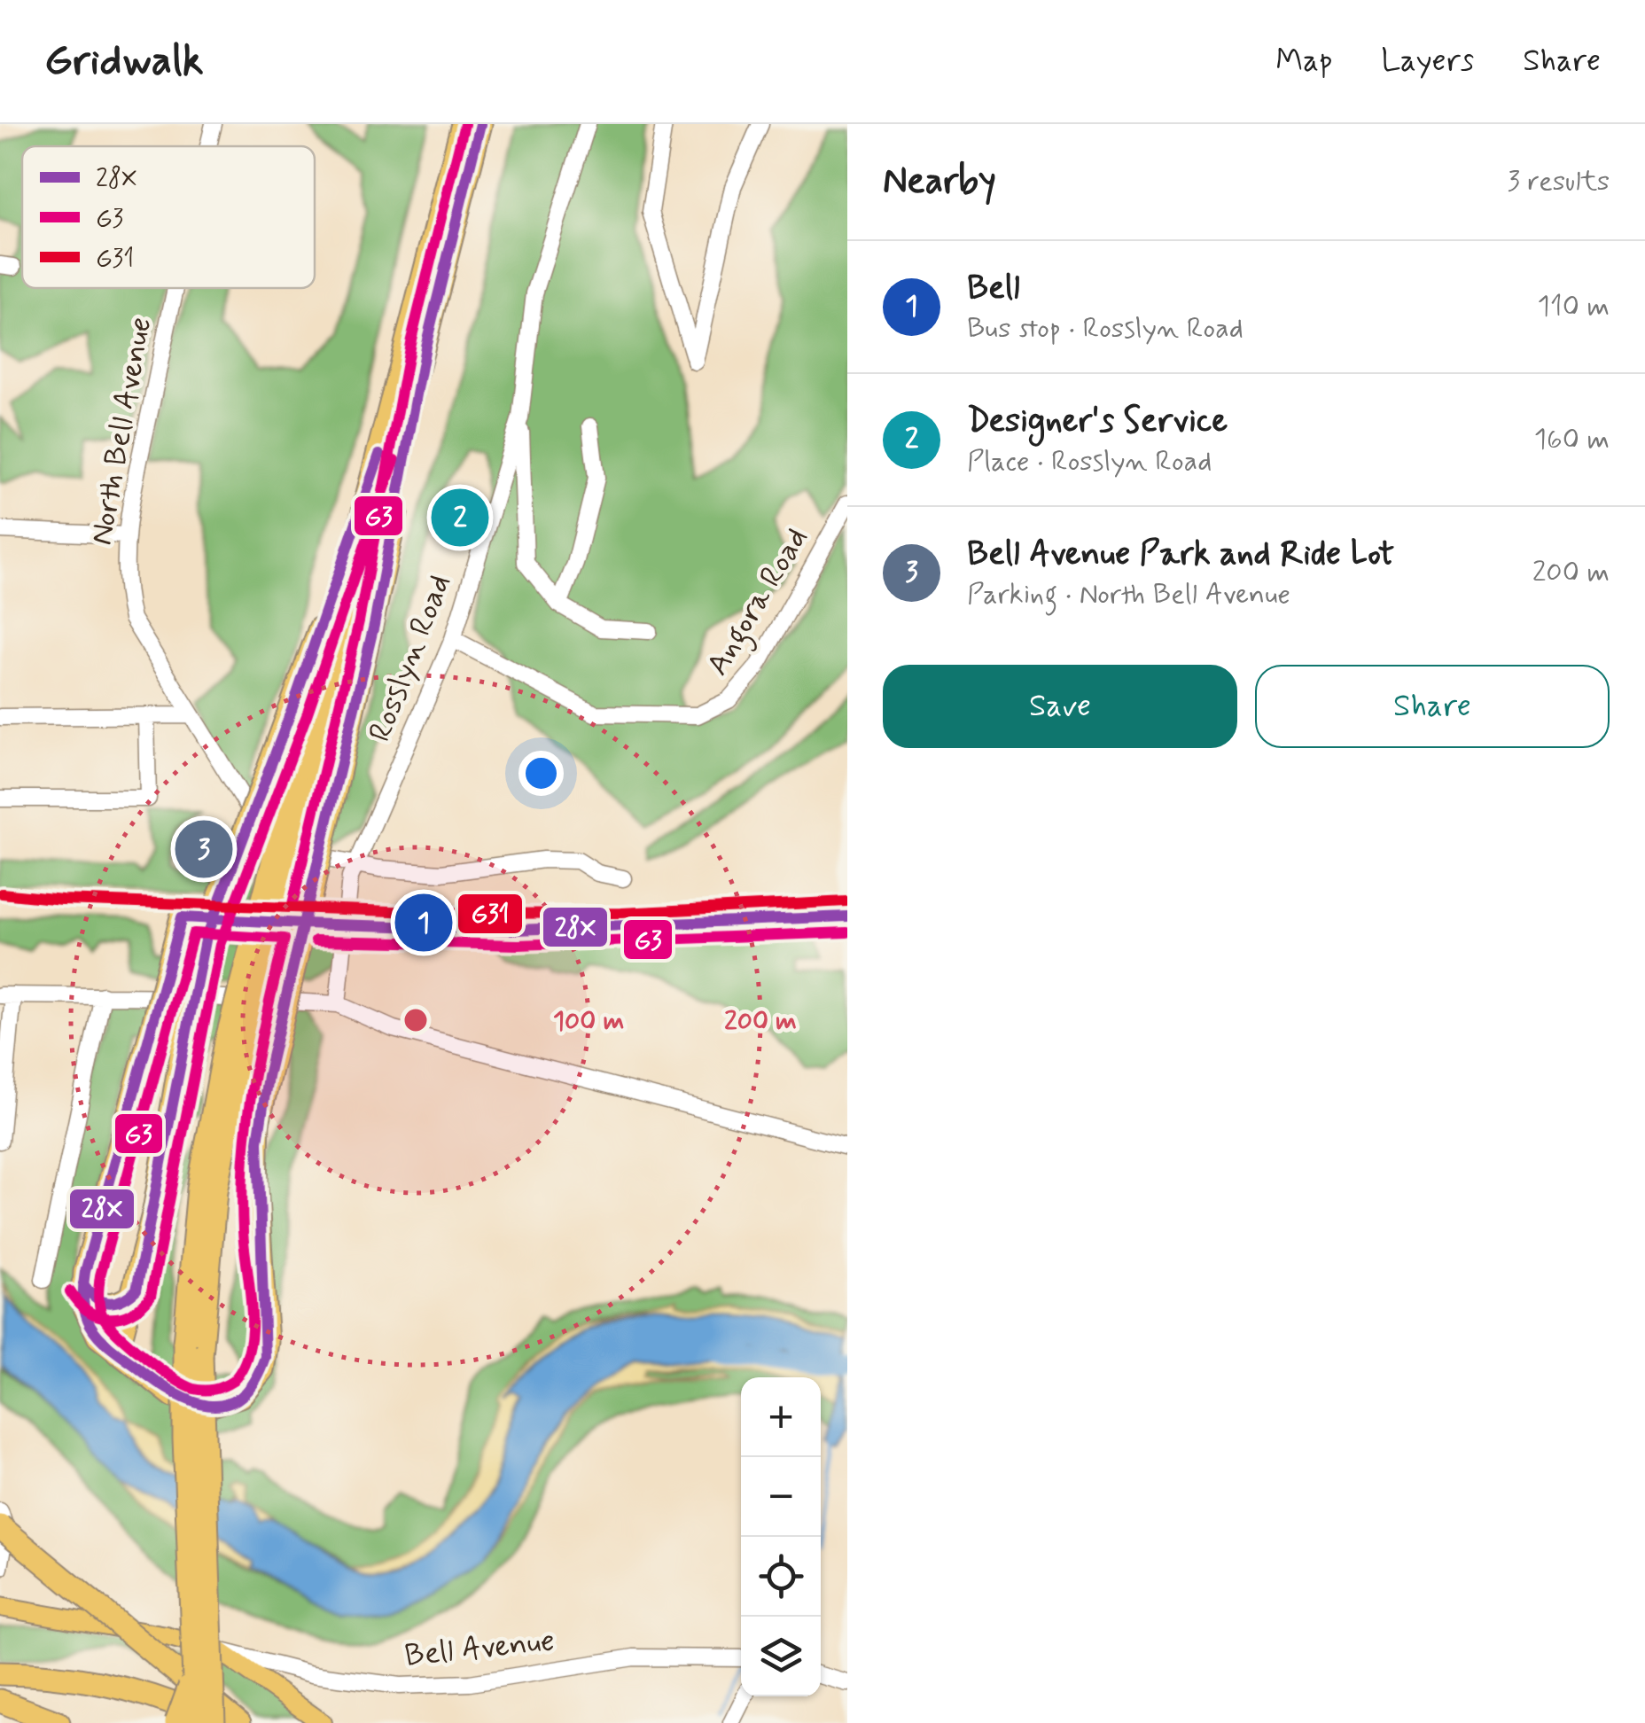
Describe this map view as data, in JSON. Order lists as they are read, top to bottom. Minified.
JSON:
{"streets":{"street":["North Bell Avenue","Angora Road","Rosslyn Road","Bell Avenue"]},"crossings":[["North Bell Avenue","Rosslyn Road"],["Angora Road","Rosslyn Road"]],"lines":["transit line 28X","transit line G3","transit line G31"],"legend":["28X","G3","G31"],"page":{"header":"Gridwalk","nav":["Map","Layers","Share"],"heading":["Nearby","3 results"],"list":[{"mark":"1","name":"Bell","note":"Bus stop · Rosslyn Road","value":"110 m"},{"mark":"2","name":"Designer's Service","note":"Place · Rosslyn Road","value":"160 m"},{"mark":"3","name":"Bell Avenue Park and Ride Lot","note":"Parking · North Bell Avenue","value":"200 m"}],"pins":["2","3","1"],"buttons":["Save","Share"],"map_buttons":["+","−"]},"rings":["100 m","200 m"]}
